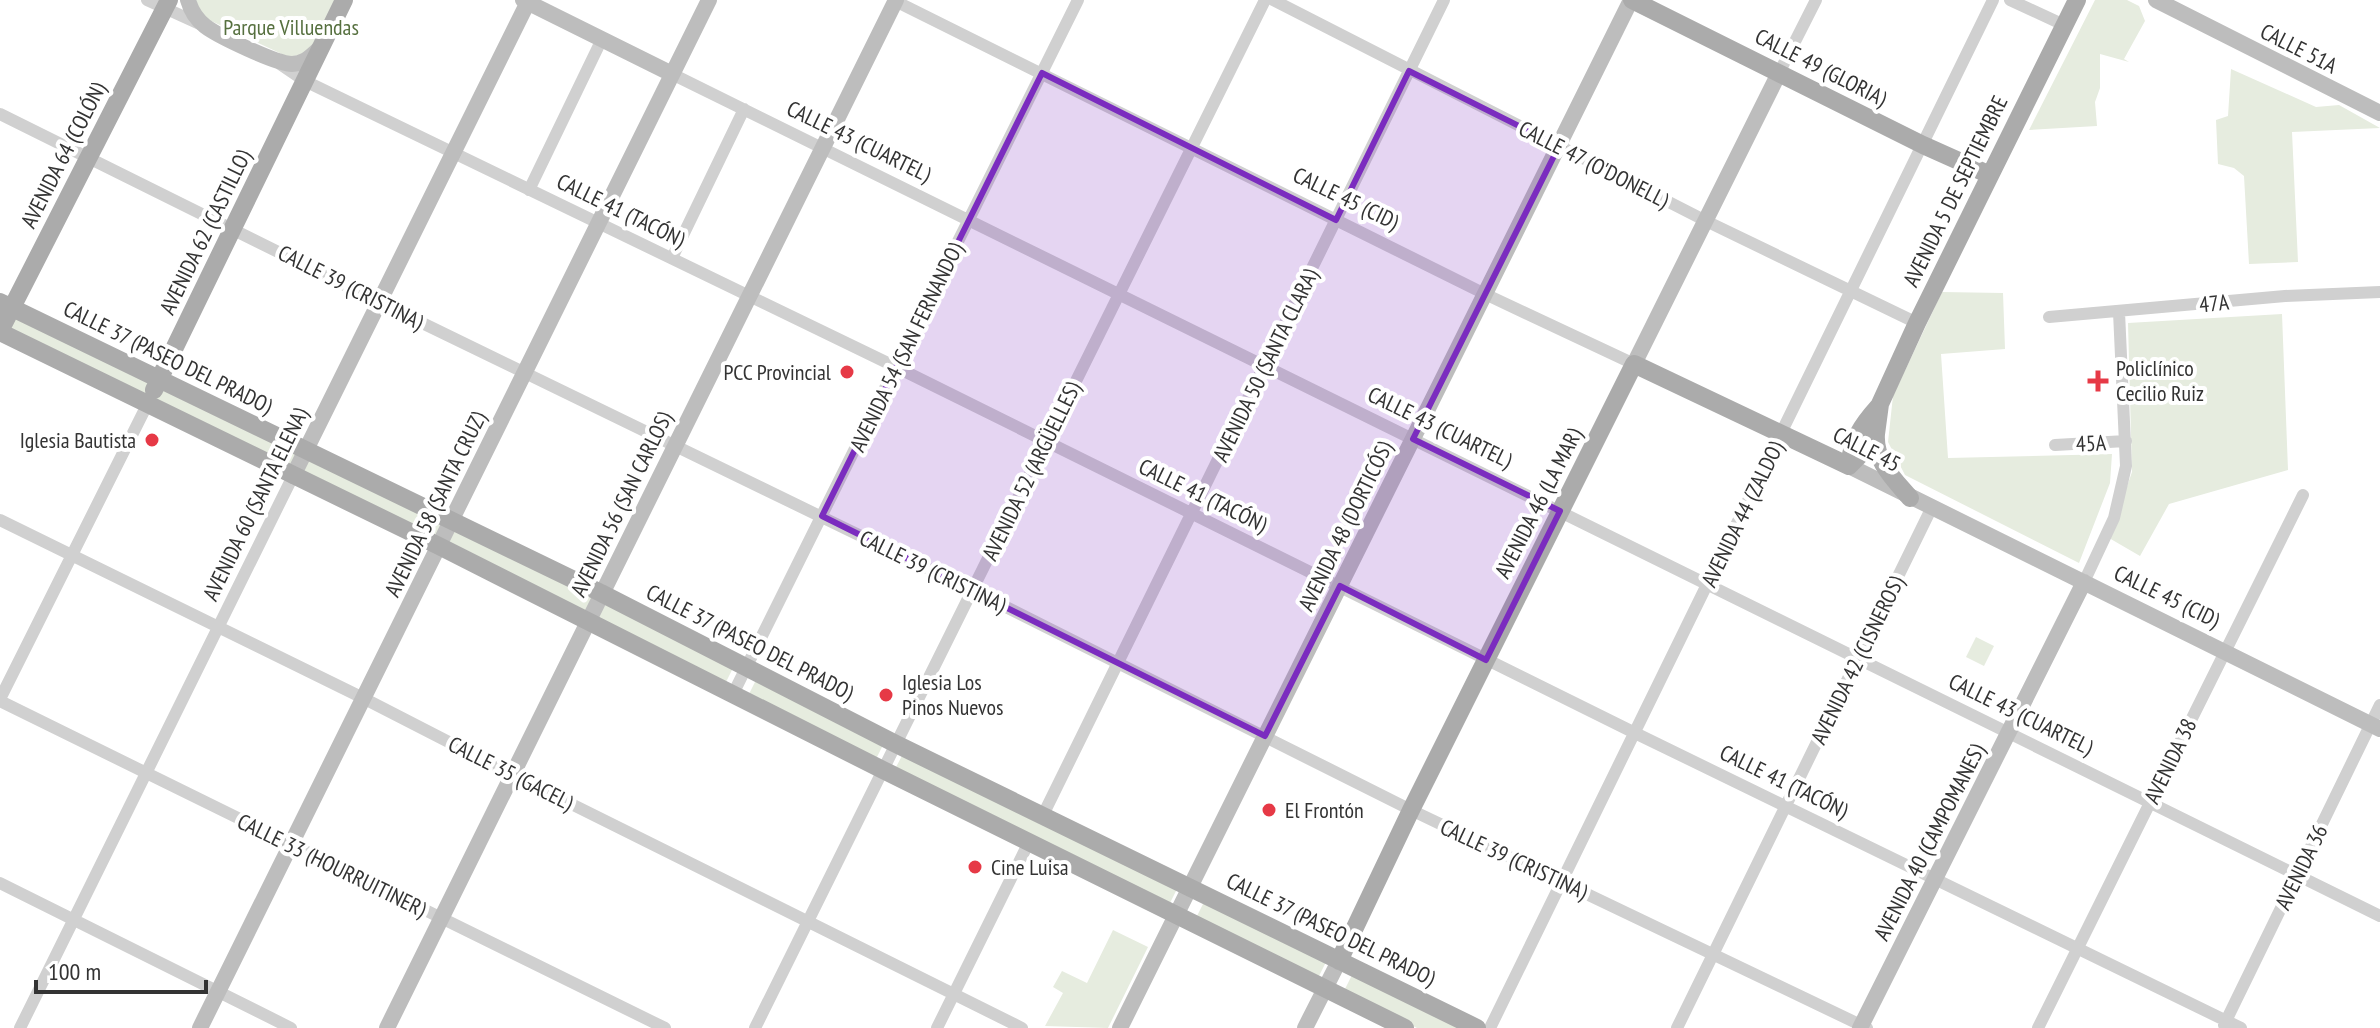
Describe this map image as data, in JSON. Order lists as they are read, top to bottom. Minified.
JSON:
{"streets":{"main road":["CALLE 51A","CALLE 49 (GLORIA)","CALLE 43 (CUARTEL)","AVENIDA 64 (COLÓN)","AVENIDA 5 DE SEPTIEMBRE","CALLE 45 (CID)","CALLE 41 (TACÓN)","AVENIDA 62 (CASTILLO)","CALLE 37 (PASEO DEL PRADO)","CALLE 45","AVENIDA 46 (LA MAR)","AVENIDA 60 (SANTA ELENA)","AVENIDA 58 (SANTA CRUZ)","AVENIDA 56 (SAN CARLOS)","AVENIDA 48 (DORTICÓS)","AVENIDA 40 (CAMPOMANES)"],"street":["CALLE 47 (O'DONELL)","CALLE 39 (CRISTINA)","47A","AVENIDA 54 (SAN FERNANDO)","AVENIDA 50 (SANTA CLARA)","45A","AVENIDA 52 (ARGÜELLES)","AVENIDA 44 (ZALDO)","AVENIDA 42 (CISNEROS)","AVENIDA 38","CALLE 35 (GACEL)","CALLE 33 (HOURRUITINER)","AVENIDA 36"]},"crossings":[["CALLE 49 (GLORIA)","AVENIDA 5 DE SEPTIEMBRE"],["CALLE 49 (GLORIA)","AVENIDA 46 (LA MAR)"],["CALLE 49 (GLORIA)","AVENIDA 44 (ZALDO)"],["CALLE 49 (GLORIA)","AVENIDA 48 (DORTICÓS)"],["CALLE 43 (CUARTEL)","AVENIDA 54 (SAN FERNANDO)"],["CALLE 43 (CUARTEL)","AVENIDA 50 (SANTA CLARA)"],["CALLE 43 (CUARTEL)","AVENIDA 52 (ARGÜELLES)"],["CALLE 43 (CUARTEL)","AVENIDA 46 (LA MAR)"],["CALLE 43 (CUARTEL)","AVENIDA 60 (SANTA ELENA)"],["CALLE 43 (CUARTEL)","AVENIDA 58 (SANTA CRUZ)"],["CALLE 43 (CUARTEL)","AVENIDA 56 (SAN CARLOS)"],["CALLE 43 (CUARTEL)","AVENIDA 44 (ZALDO)"],["CALLE 43 (CUARTEL)","AVENIDA 48 (DORTICÓS)"],["CALLE 43 (CUARTEL)","AVENIDA 42 (CISNEROS)"],["CALLE 43 (CUARTEL)","AVENIDA 38"],["CALLE 43 (CUARTEL)","AVENIDA 40 (CAMPOMANES)"],["CALLE 43 (CUARTEL)","AVENIDA 36"],["AVENIDA 64 (COLÓN)","CALLE 41 (TACÓN)"],["AVENIDA 64 (COLÓN)","CALLE 39 (CRISTINA)"],["AVENIDA 64 (COLÓN)","CALLE 37 (PASEO DEL PRADO)"],["CALLE 47 (O'DONELL)","AVENIDA 5 DE SEPTIEMBRE"],["CALLE 47 (O'DONELL)","AVENIDA 50 (SANTA CLARA)"],["CALLE 47 (O'DONELL)","AVENIDA 46 (LA MAR)"],["CALLE 47 (O'DONELL)","AVENIDA 44 (ZALDO)"],["CALLE 47 (O'DONELL)","AVENIDA 48 (DORTICÓS)"],["AVENIDA 5 DE SEPTIEMBRE","CALLE 45"],["CALLE 45 (CID)","AVENIDA 54 (SAN FERNANDO)"],["CALLE 45 (CID)","AVENIDA 50 (SANTA CLARA)"],["CALLE 45 (CID)","CALLE 45"],["CALLE 45 (CID)","AVENIDA 52 (ARGÜELLES)"],["CALLE 45 (CID)","AVENIDA 46 (LA MAR)"],["CALLE 45 (CID)","AVENIDA 56 (SAN CARLOS)"],["CALLE 45 (CID)","AVENIDA 44 (ZALDO)"],["CALLE 45 (CID)","AVENIDA 48 (DORTICÓS)"],["CALLE 45 (CID)","AVENIDA 42 (CISNEROS)"],["CALLE 45 (CID)","AVENIDA 38"],["CALLE 45 (CID)","AVENIDA 40 (CAMPOMANES)"],["CALLE 45 (CID)","AVENIDA 36"],["CALLE 41 (TACÓN)","AVENIDA 62 (CASTILLO)"],["CALLE 41 (TACÓN)","AVENIDA 54 (SAN FERNANDO)"],["CALLE 41 (TACÓN)","AVENIDA 50 (SANTA CLARA)"],["CALLE 41 (TACÓN)","AVENIDA 52 (ARGÜELLES)"],["CALLE 41 (TACÓN)","AVENIDA 46 (LA MAR)"],["CALLE 41 (TACÓN)","AVENIDA 60 (SANTA ELENA)"],["CALLE 41 (TACÓN)","AVENIDA 58 (SANTA CRUZ)"],["CALLE 41 (TACÓN)","AVENIDA 56 (SAN CARLOS)"],["CALLE 41 (TACÓN)","AVENIDA 44 (ZALDO)"],["CALLE 41 (TACÓN)","AVENIDA 48 (DORTICÓS)"],["CALLE 41 (TACÓN)","AVENIDA 42 (CISNEROS)"],["CALLE 41 (TACÓN)","AVENIDA 38"],["CALLE 41 (TACÓN)","AVENIDA 40 (CAMPOMANES)"],["CALLE 41 (TACÓN)","AVENIDA 36"],["AVENIDA 62 (CASTILLO)","CALLE 39 (CRISTINA)"],["AVENIDA 62 (CASTILLO)","CALLE 37 (PASEO DEL PRADO)"],["AVENIDA 62 (CASTILLO)","CALLE 35 (GACEL)"],["AVENIDA 62 (CASTILLO)","CALLE 33 (HOURRUITINER)"],["CALLE 39 (CRISTINA)","AVENIDA 54 (SAN FERNANDO)"],["CALLE 39 (CRISTINA)","AVENIDA 50 (SANTA CLARA)"],["CALLE 39 (CRISTINA)","AVENIDA 52 (ARGÜELLES)"],["CALLE 39 (CRISTINA)","AVENIDA 46 (LA MAR)"],["CALLE 39 (CRISTINA)","AVENIDA 60 (SANTA ELENA)"],["CALLE 39 (CRISTINA)","AVENIDA 58 (SANTA CRUZ)"],["CALLE 39 (CRISTINA)","AVENIDA 56 (SAN CARLOS)"],["CALLE 39 (CRISTINA)","AVENIDA 44 (ZALDO)"],["CALLE 39 (CRISTINA)","AVENIDA 48 (DORTICÓS)"],["CALLE 39 (CRISTINA)","AVENIDA 42 (CISNEROS)"],["CALLE 39 (CRISTINA)","AVENIDA 40 (CAMPOMANES)"],["47A","AVENIDA 40 (CAMPOMANES)"],["AVENIDA 54 (SAN FERNANDO)","CALLE 37 (PASEO DEL PRADO)"],["CALLE 37 (PASEO DEL PRADO)","AVENIDA 50 (SANTA CLARA)"],["CALLE 37 (PASEO DEL PRADO)","AVENIDA 52 (ARGÜELLES)"],["CALLE 37 (PASEO DEL PRADO)","AVENIDA 46 (LA MAR)"],["CALLE 37 (PASEO DEL PRADO)","AVENIDA 60 (SANTA ELENA)"],["CALLE 37 (PASEO DEL PRADO)","AVENIDA 58 (SANTA CRUZ)"],["CALLE 37 (PASEO DEL PRADO)","AVENIDA 56 (SAN CARLOS)"],["CALLE 37 (PASEO DEL PRADO)","AVENIDA 48 (DORTICÓS)"],["45A","AVENIDA 40 (CAMPOMANES)"],["CALLE 45","AVENIDA 44 (ZALDO)"],["CALLE 45","AVENIDA 42 (CISNEROS)"],["AVENIDA 52 (ARGÜELLES)","CALLE 35 (GACEL)"],["AVENIDA 60 (SANTA ELENA)","CALLE 35 (GACEL)"],["AVENIDA 60 (SANTA ELENA)","CALLE 33 (HOURRUITINER)"],["AVENIDA 58 (SANTA CRUZ)","CALLE 35 (GACEL)"],["AVENIDA 58 (SANTA CRUZ)","CALLE 33 (HOURRUITINER)"],["AVENIDA 56 (SAN CARLOS)","CALLE 35 (GACEL)"],["AVENIDA 56 (SAN CARLOS)","CALLE 33 (HOURRUITINER)"]],"parks":["Parque Villuendas"],"places":{"other":["PCC Provincial","Iglesia Bautista","Iglesia Los Pinos Nuevos","El Frontón","Cine Luisa"],"health":["Policlínico Cecilio Ruiz"]},"scale_bar":"100 m"}
